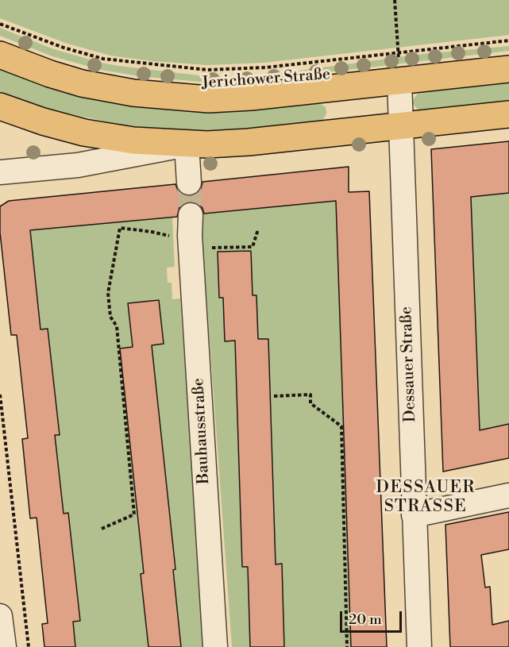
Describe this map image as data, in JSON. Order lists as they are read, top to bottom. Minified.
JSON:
{"streets":{"main road":["Jerichower Straße"],"street":["Dessauer Straße","Bauhausstraße"]},"crossings":[["Jerichower Straße","Dessauer Straße"]],"districts":["DESSAUER STRASSE"],"scale_bar":"20 m"}
